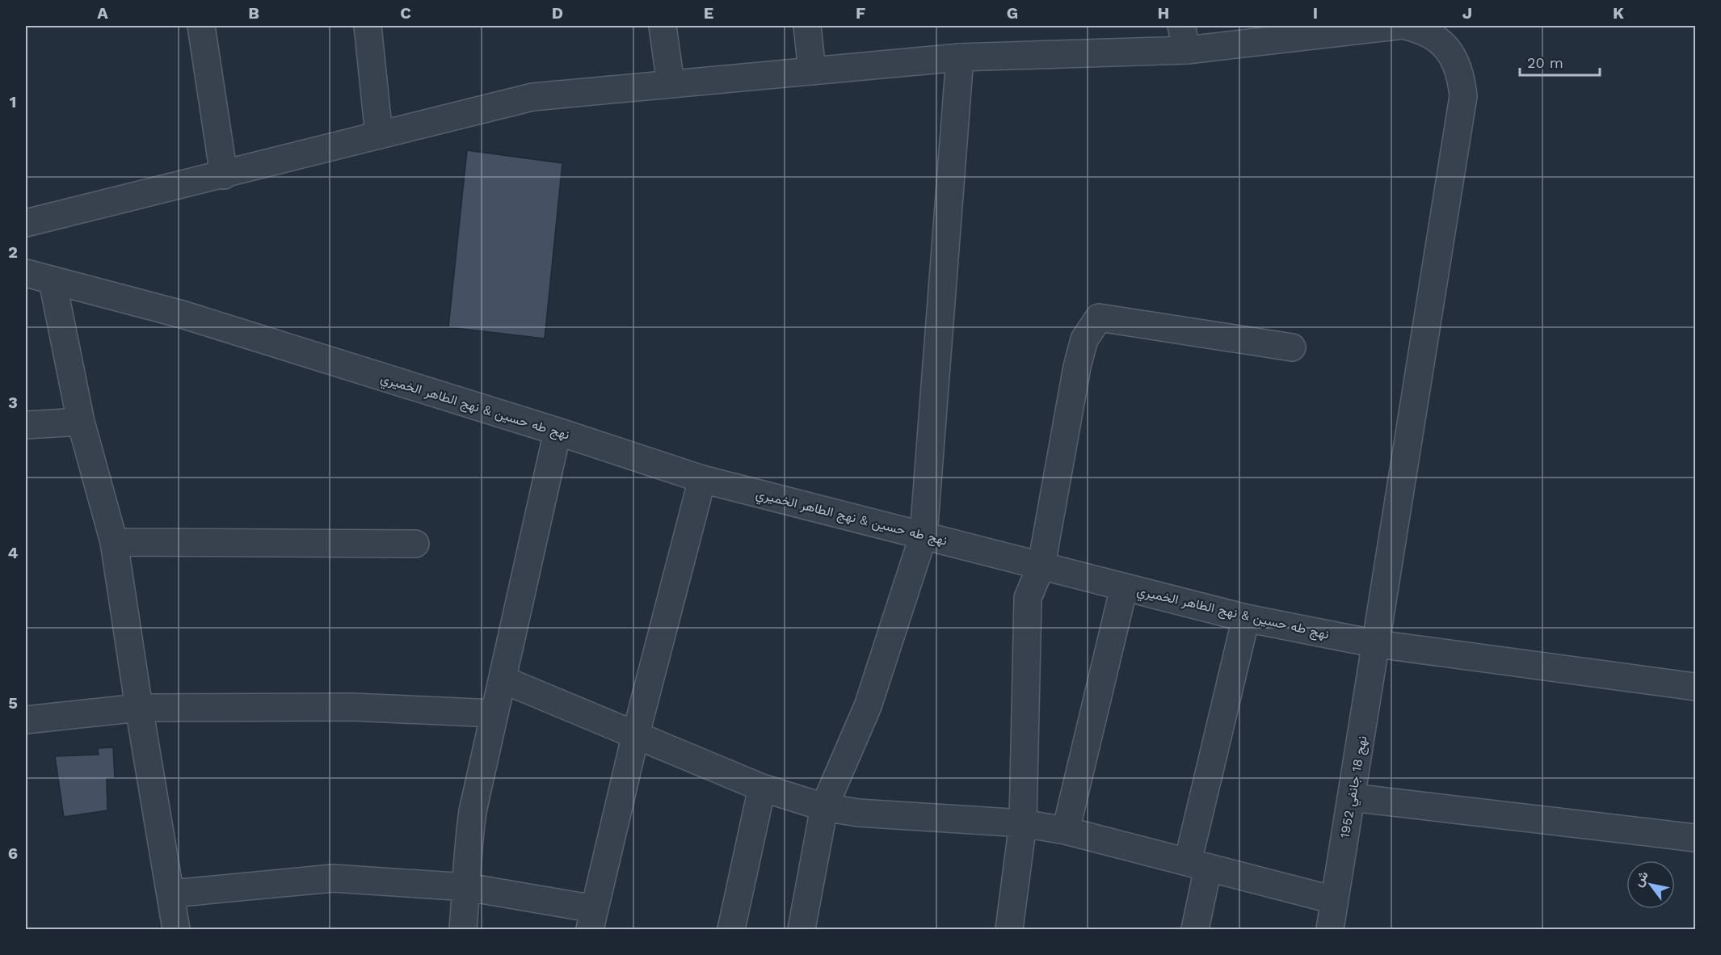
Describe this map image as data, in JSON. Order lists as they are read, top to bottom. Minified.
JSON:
{"streets":{"street":["نهج طه حسين & نهج الطاهر الخميري","نهج 18 جانفي 1952"]},"crossings":[["نهج طه حسين & نهج الطاهر الخميري","نهج 18 جانفي 1952"]],"scale_bar":"20 m","north":"top left","grid":{"columns":["A","B","C","D","E","F","G","H","I","J","K"],"rows":["1","2","3","4","5","6"]}}
